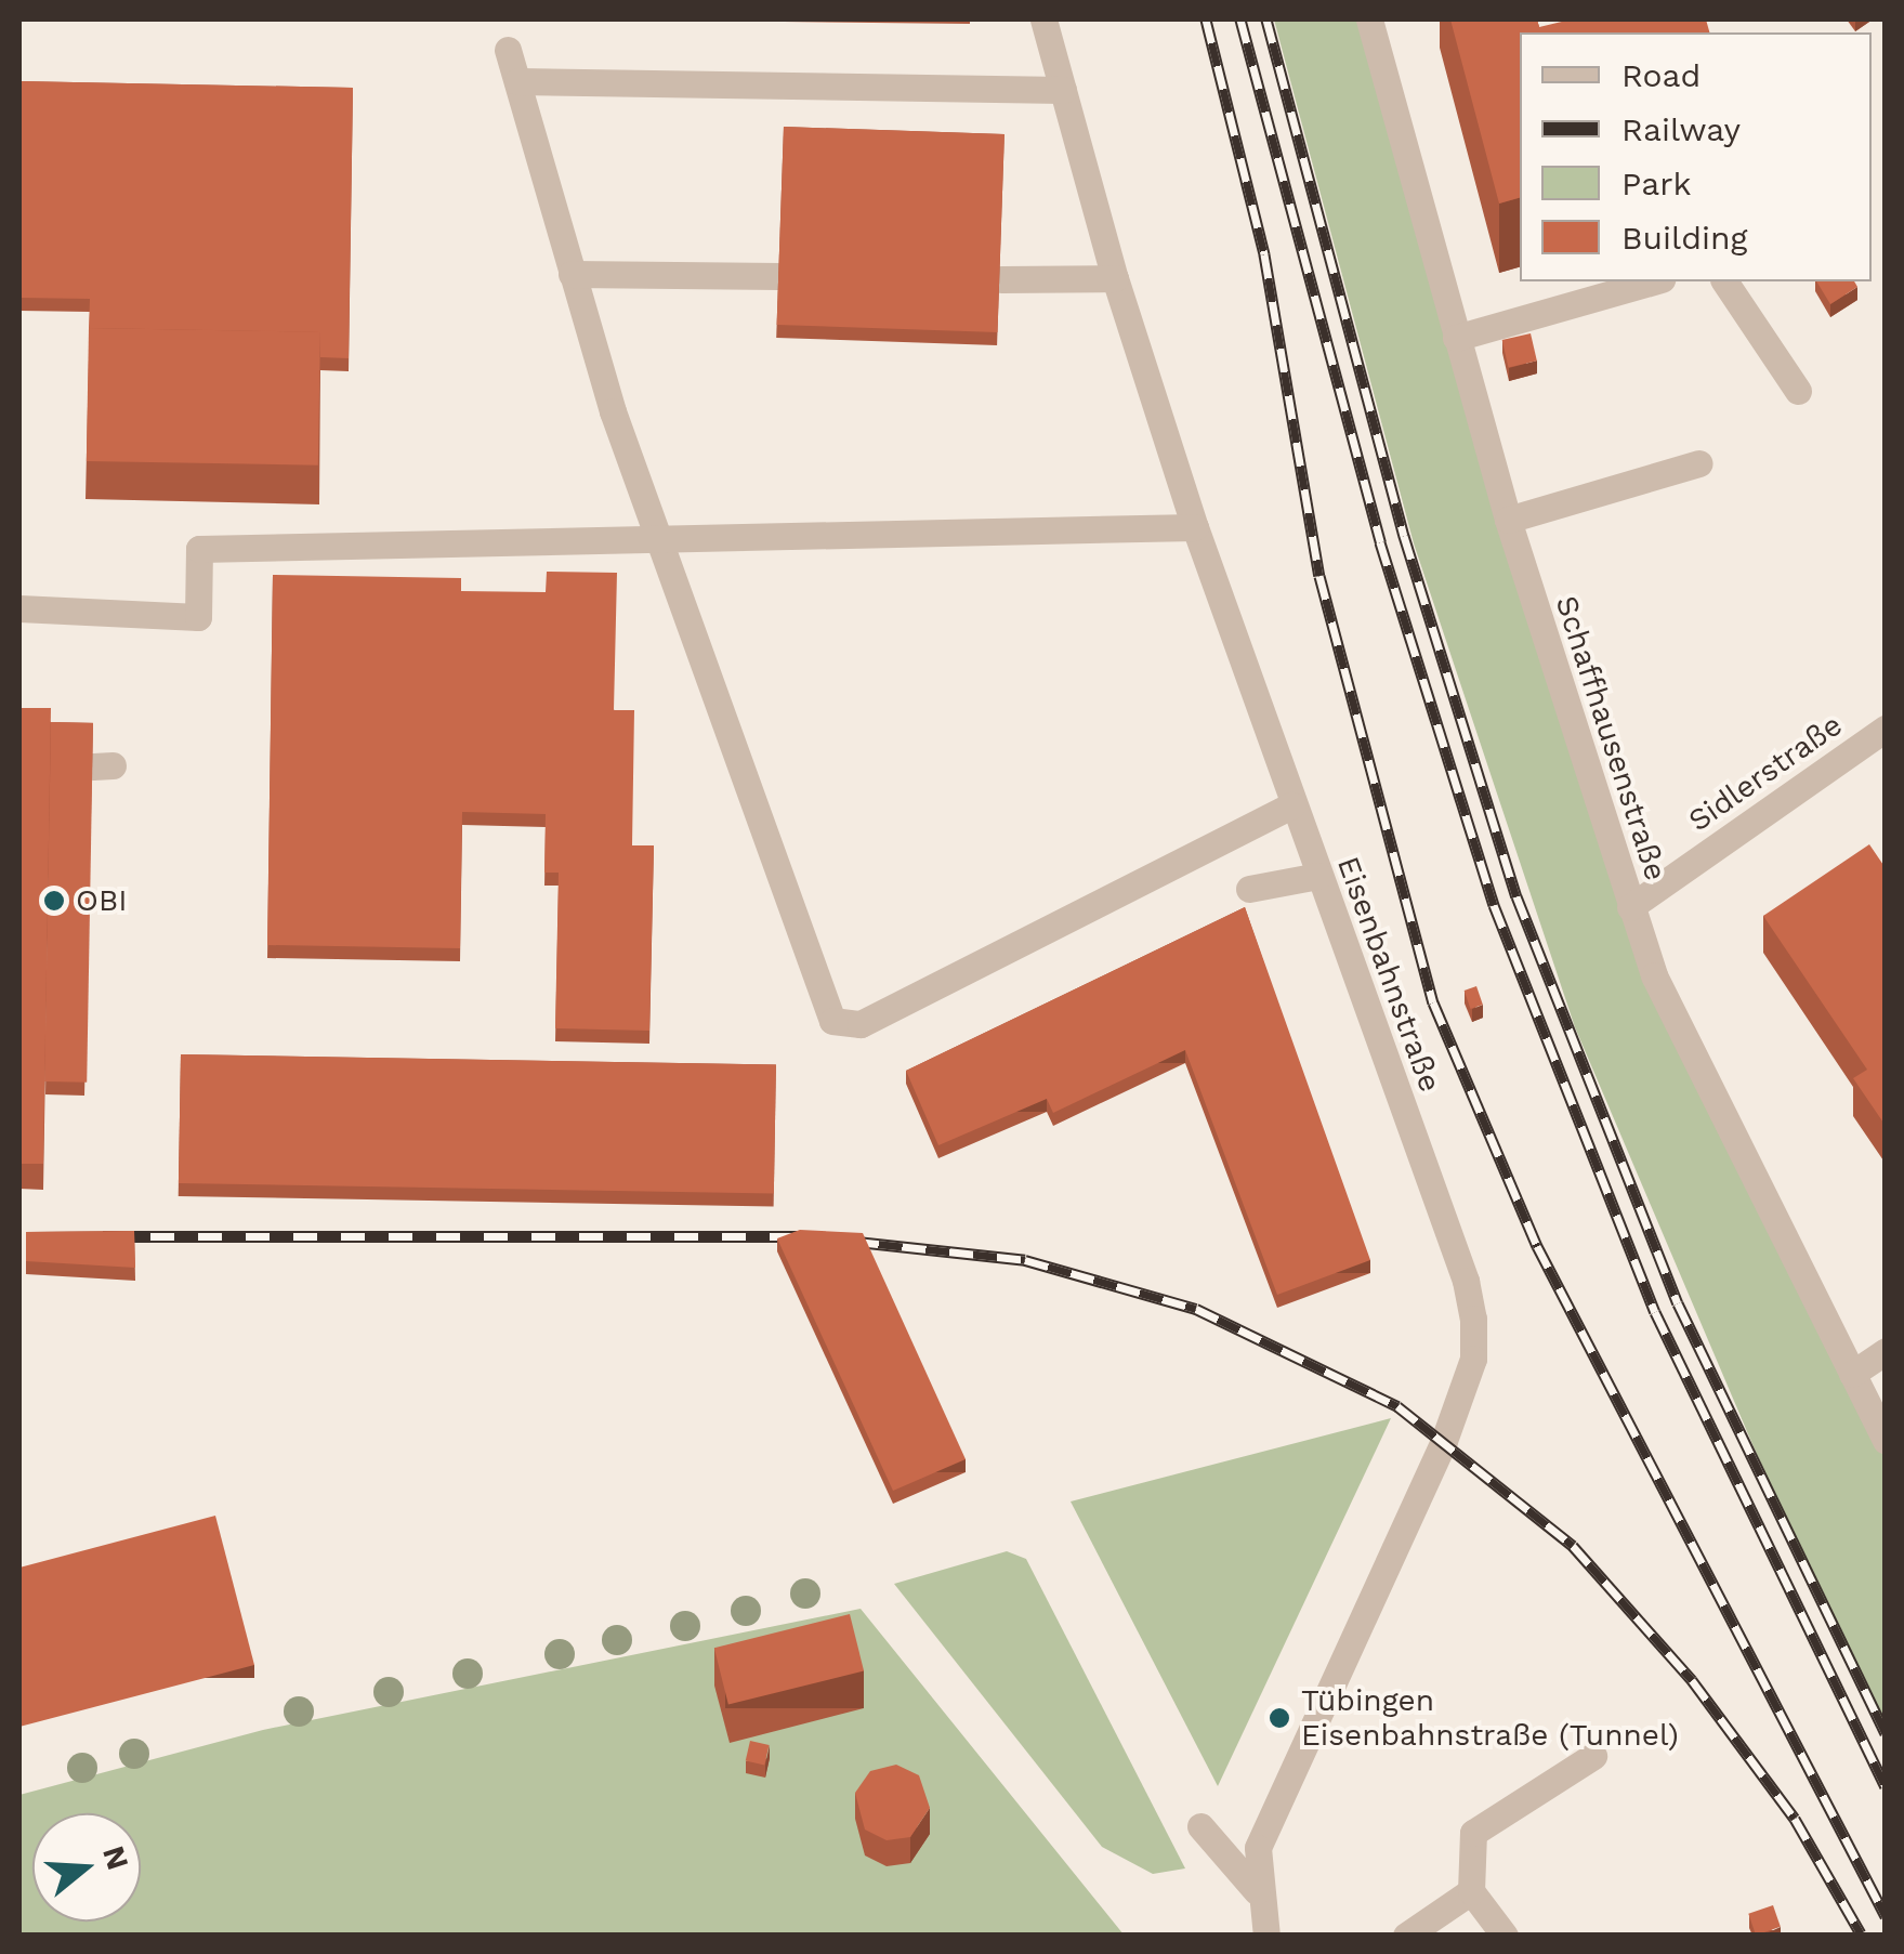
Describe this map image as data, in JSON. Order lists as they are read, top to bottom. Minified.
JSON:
{"streets":{"street":["Schaffhausenstraße","Sidlerstraße","Eisenbahnstraße"]},"crossings":[["Schaffhausenstraße","Sidlerstraße"]],"places":["OBI","Tübingen Eisenbahnstraße (Tunnel)"],"legend":["Road","Railway","Park","Building"],"north":"right"}
